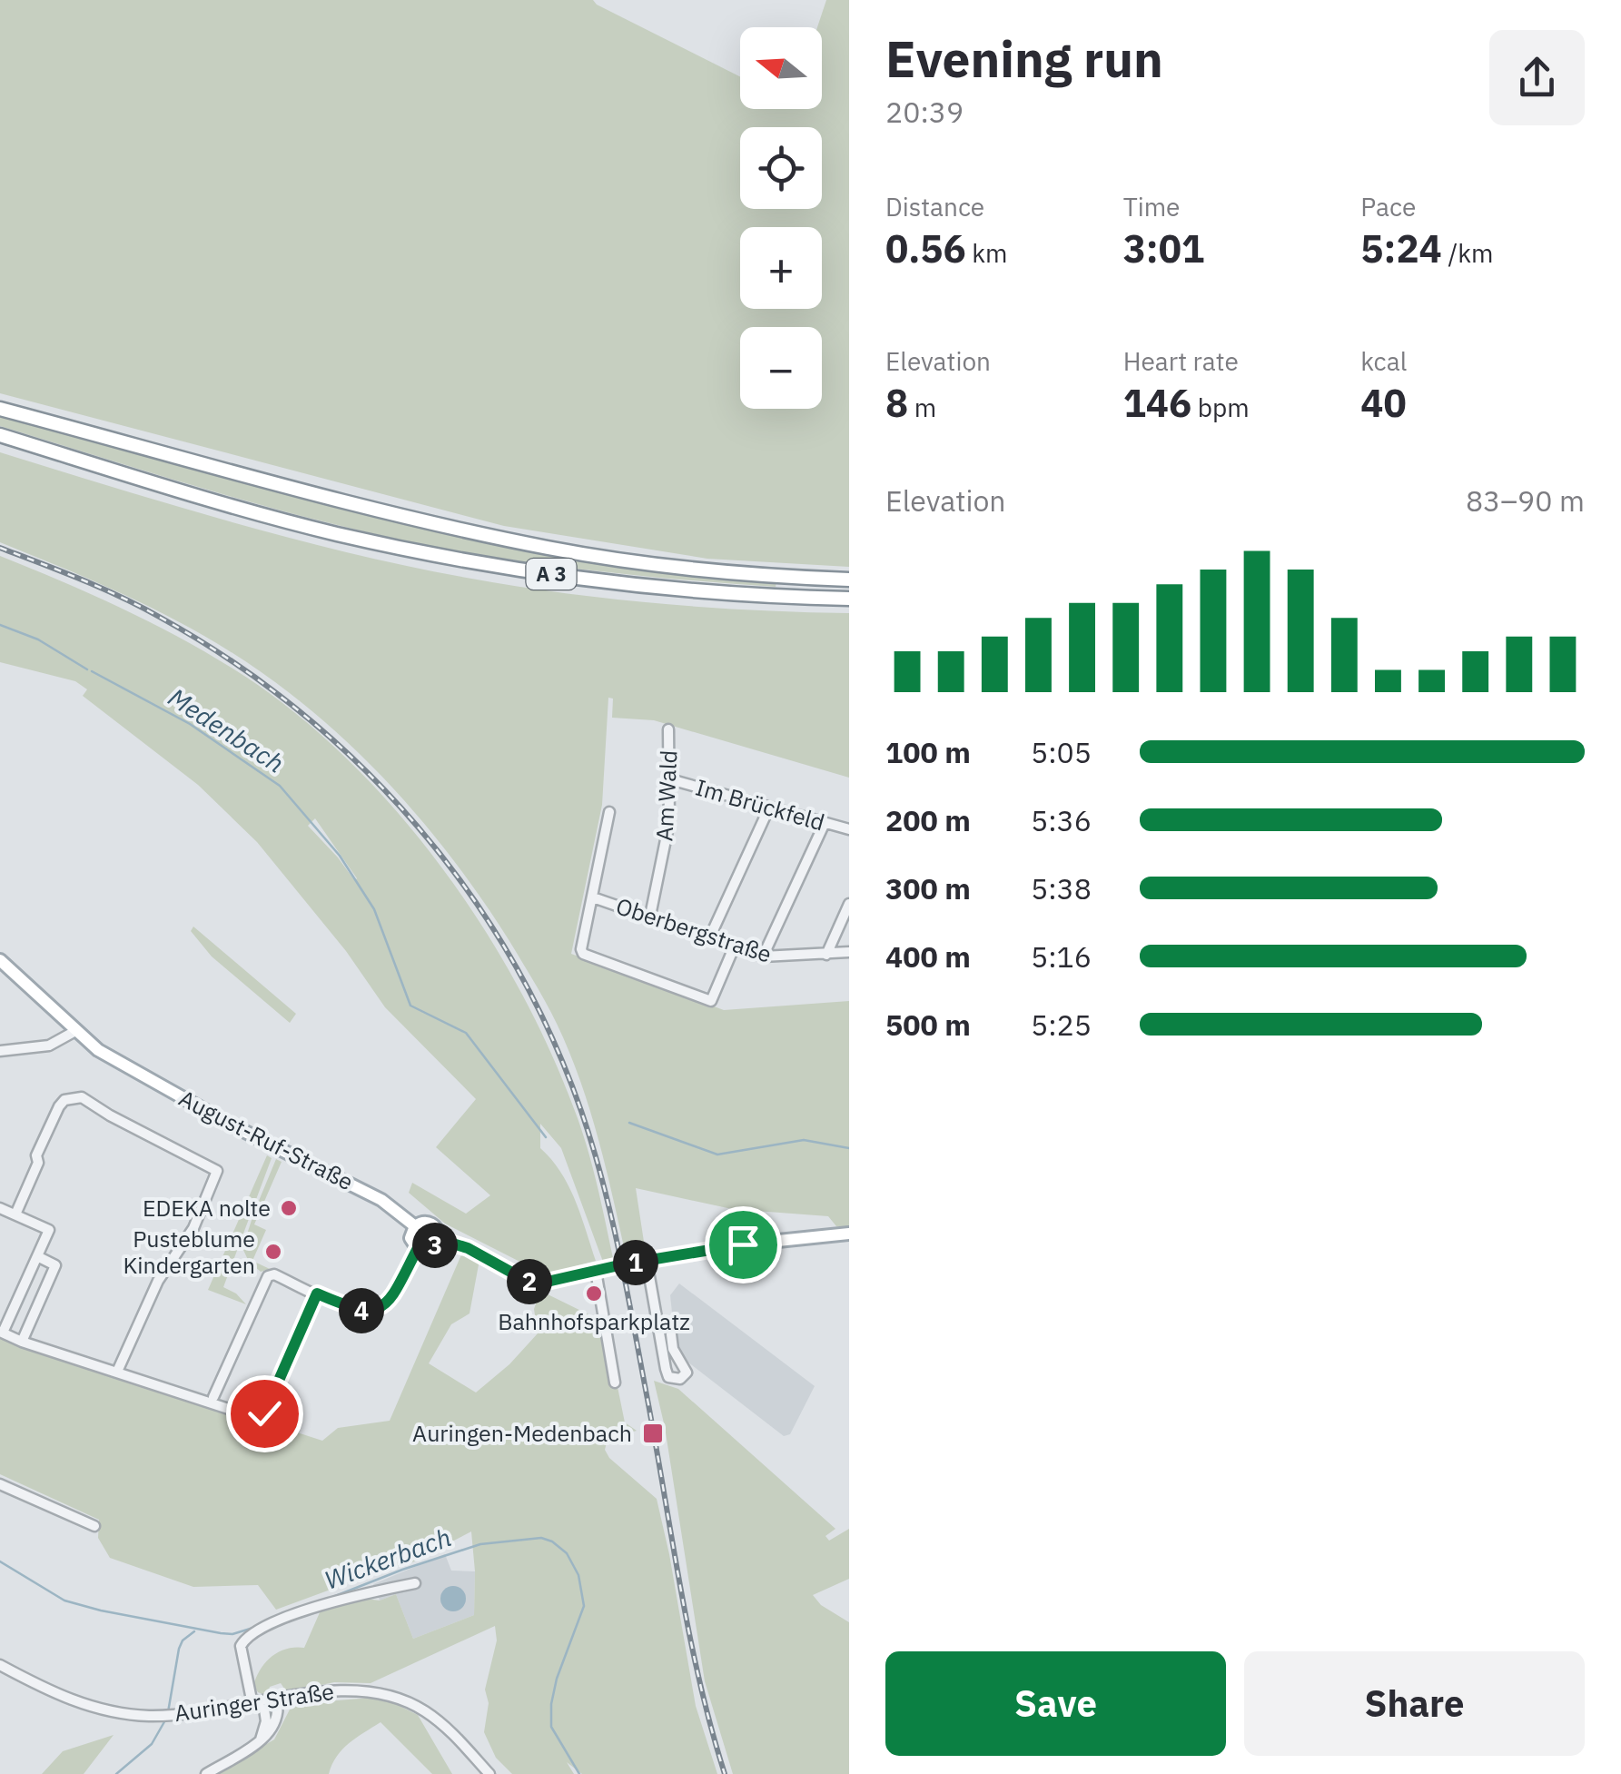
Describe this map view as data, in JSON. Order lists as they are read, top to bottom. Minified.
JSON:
{"streets":{"highway":["A 3"],"main road":["August-Ruf-Straße"],"street":["Am Wald","Im Brückfeld","Oberbergstraße","Auringer Straße"]},"crossings":[["Am Wald","Im Brückfeld"],["Am Wald","Oberbergstraße"]],"water":["Medenbach","Wickerbach"],"places":{"other":["EDEKA nolte","Pusteblume Kindergarten","Bahnhofsparkplatz"],"transit":["Auringen-Medenbach"]},"north":"left","page":{"heading":["Evening run","20:39"],"map_buttons":["+","−"],"stats":[["Distance","0.56 km"],["Time","3:01"],["Pace","5:24 /km"],["Elevation","8 m"],["Heart rate","146 bpm"],["kcal","40"]],"chart":["Elevation","83–90 m"],"list":[{"name":"100 m","note":"5:05"},{"name":"200 m","note":"5:36"},{"name":"300 m","note":"5:38"},{"name":"400 m","note":"5:16"},{"name":"500 m","note":"5:25"}],"pins":["3","1","2","4"],"buttons":["Save","Share"]}}
